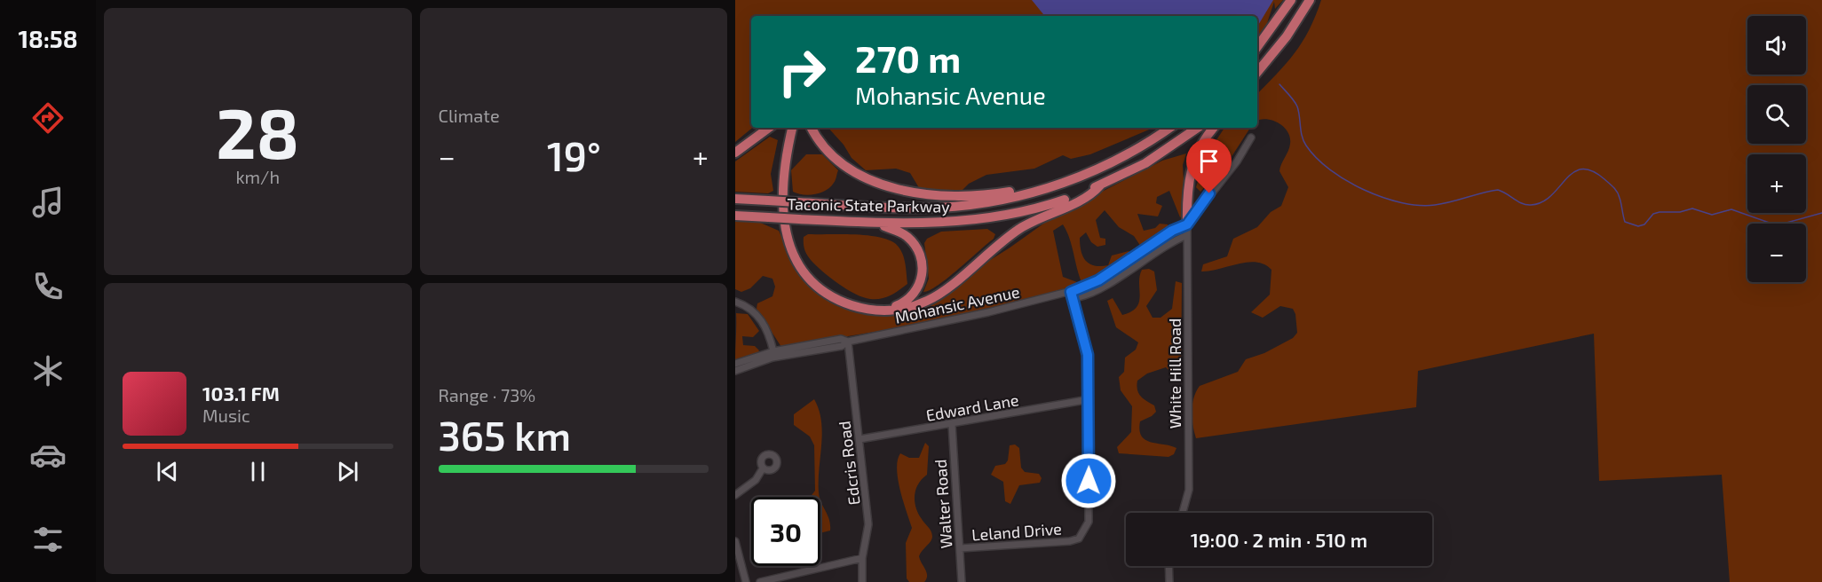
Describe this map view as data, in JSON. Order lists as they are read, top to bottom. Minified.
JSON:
{"streets":{"highway":["Taconic State Parkway"],"street":["Mohansic Avenue","White Hill Road","Edward Lane","Edcris Road","Walter Road","Leland Drive"]},"crossings":[["Mohansic Avenue","White Hill Road"],["Mohansic Avenue","Edcris Road"],["Mohansic Avenue","Leland Drive"],["Edward Lane","Edcris Road"],["Edward Lane","Walter Road"],["Edward Lane","Leland Drive"],["Walter Road","Leland Drive"]],"page":{"tabs":"18:58","tile":[["28","km/h"],"Climate",["Range · 73%","365 km"]],"map_buttons":["+","−"],"turn":["270 m","Mohansic Avenue"],"heat":["−","19°","+"],"song":["103.1 FM","Music"],"limit":"30","trip":"19:00 · 2 min · 510 m"}}
